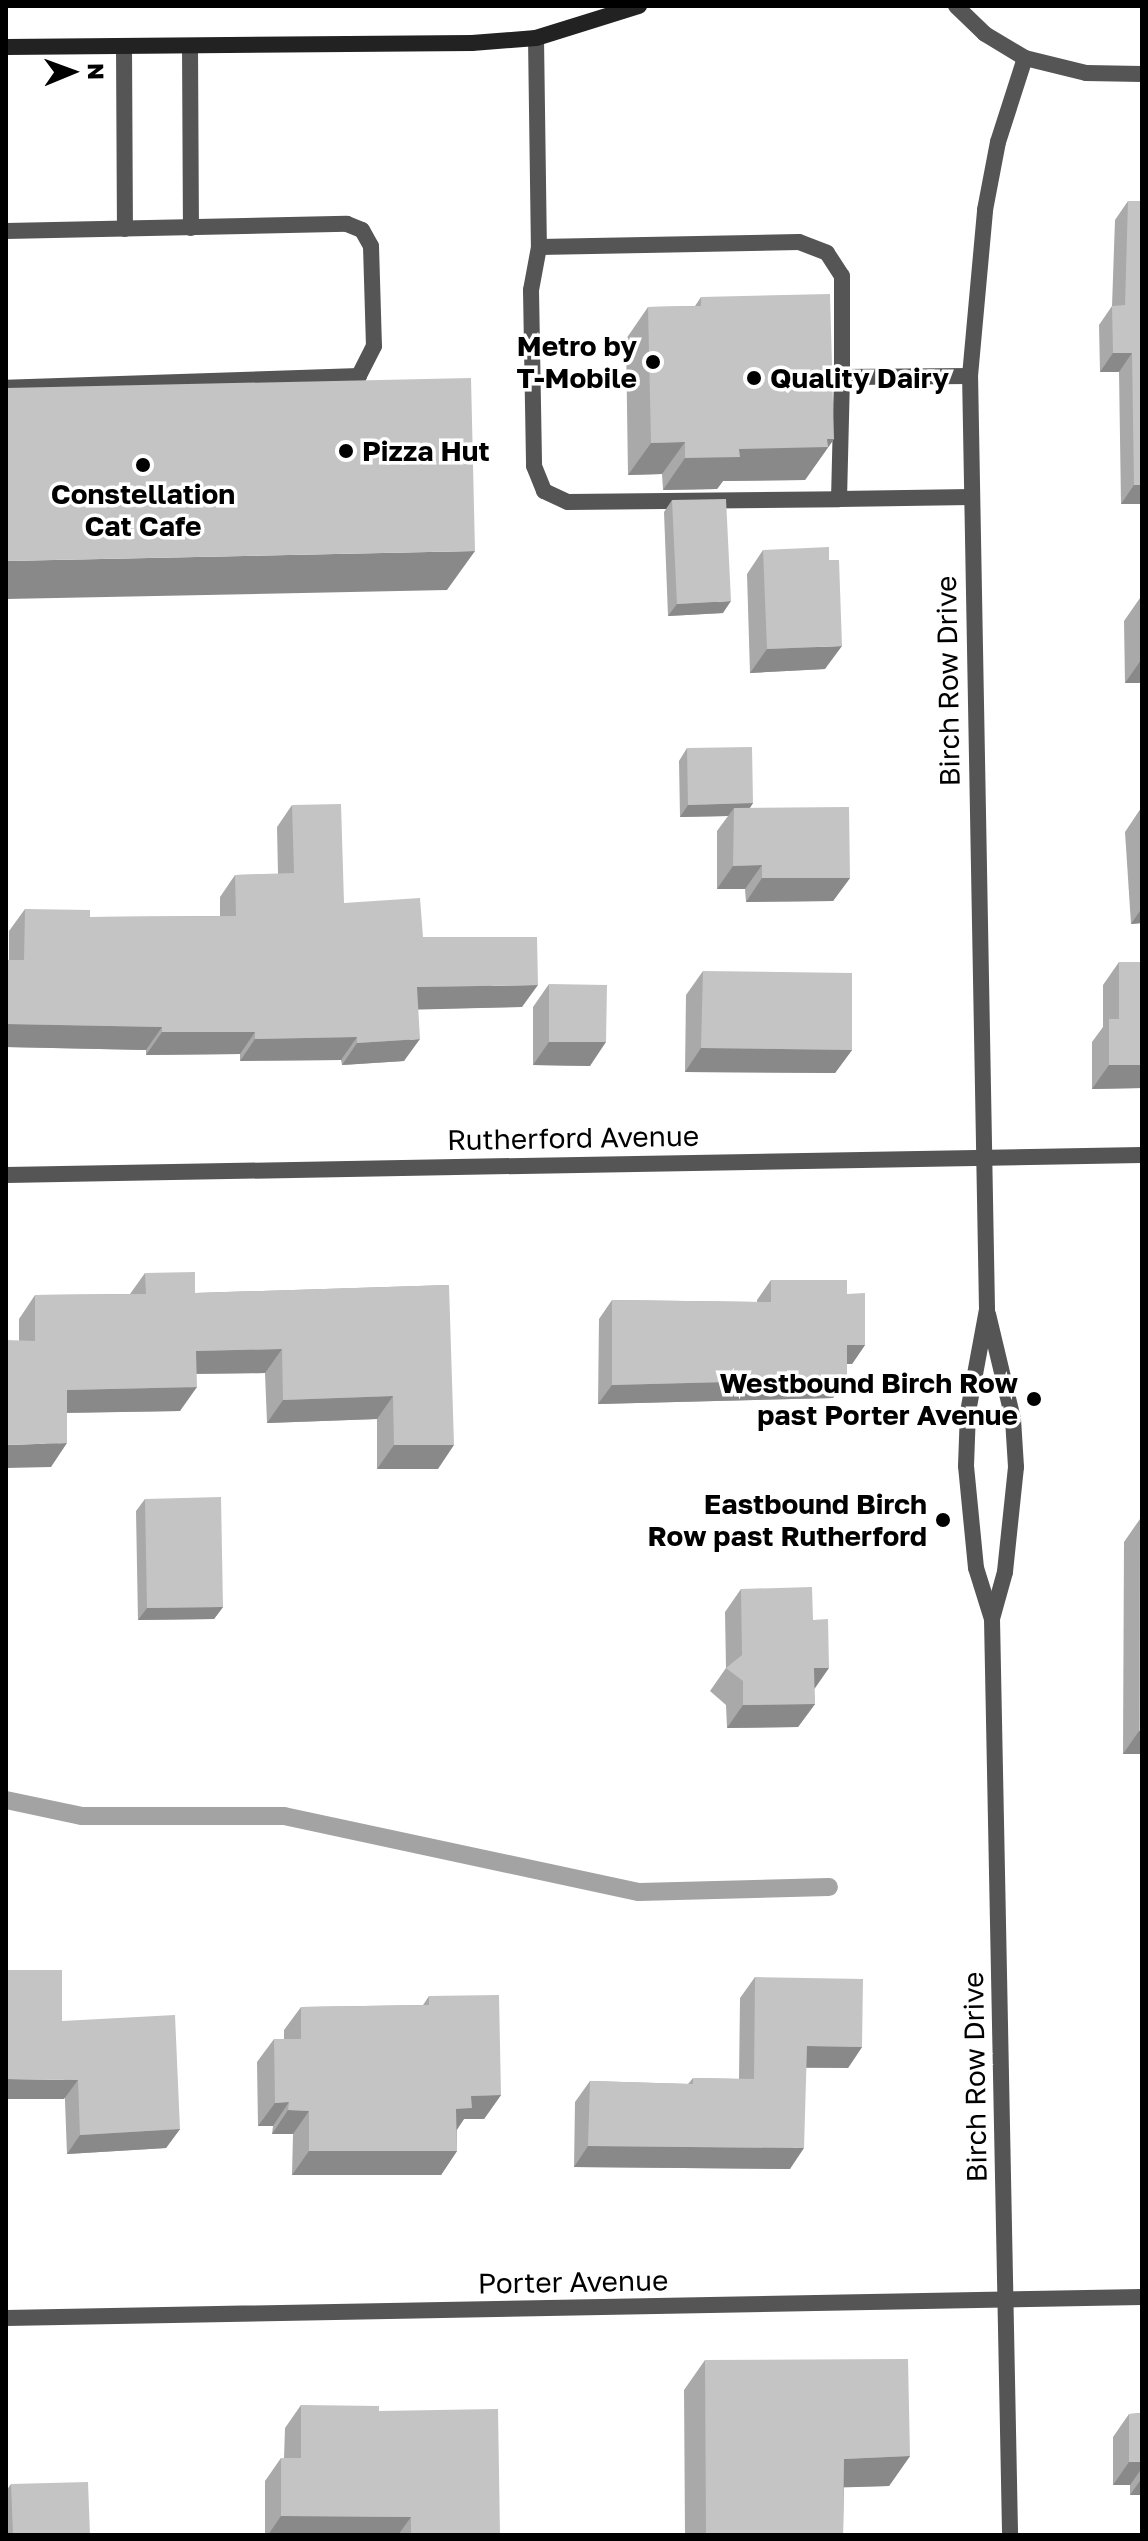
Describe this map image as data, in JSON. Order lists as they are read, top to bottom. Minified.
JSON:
{"streets":{"street":["Birch Row Drive","Rutherford Avenue","Porter Avenue"]},"crossings":[["Birch Row Drive","Rutherford Avenue"],["Birch Row Drive","Porter Avenue"]],"places":["Metro by T-Mobile","Quality Dairy","Pizza Hut","Constellation Cat Cafe","Westbound Birch Row past Porter Avenue","Eastbound Birch Row past Rutherford"],"north":"right"}
